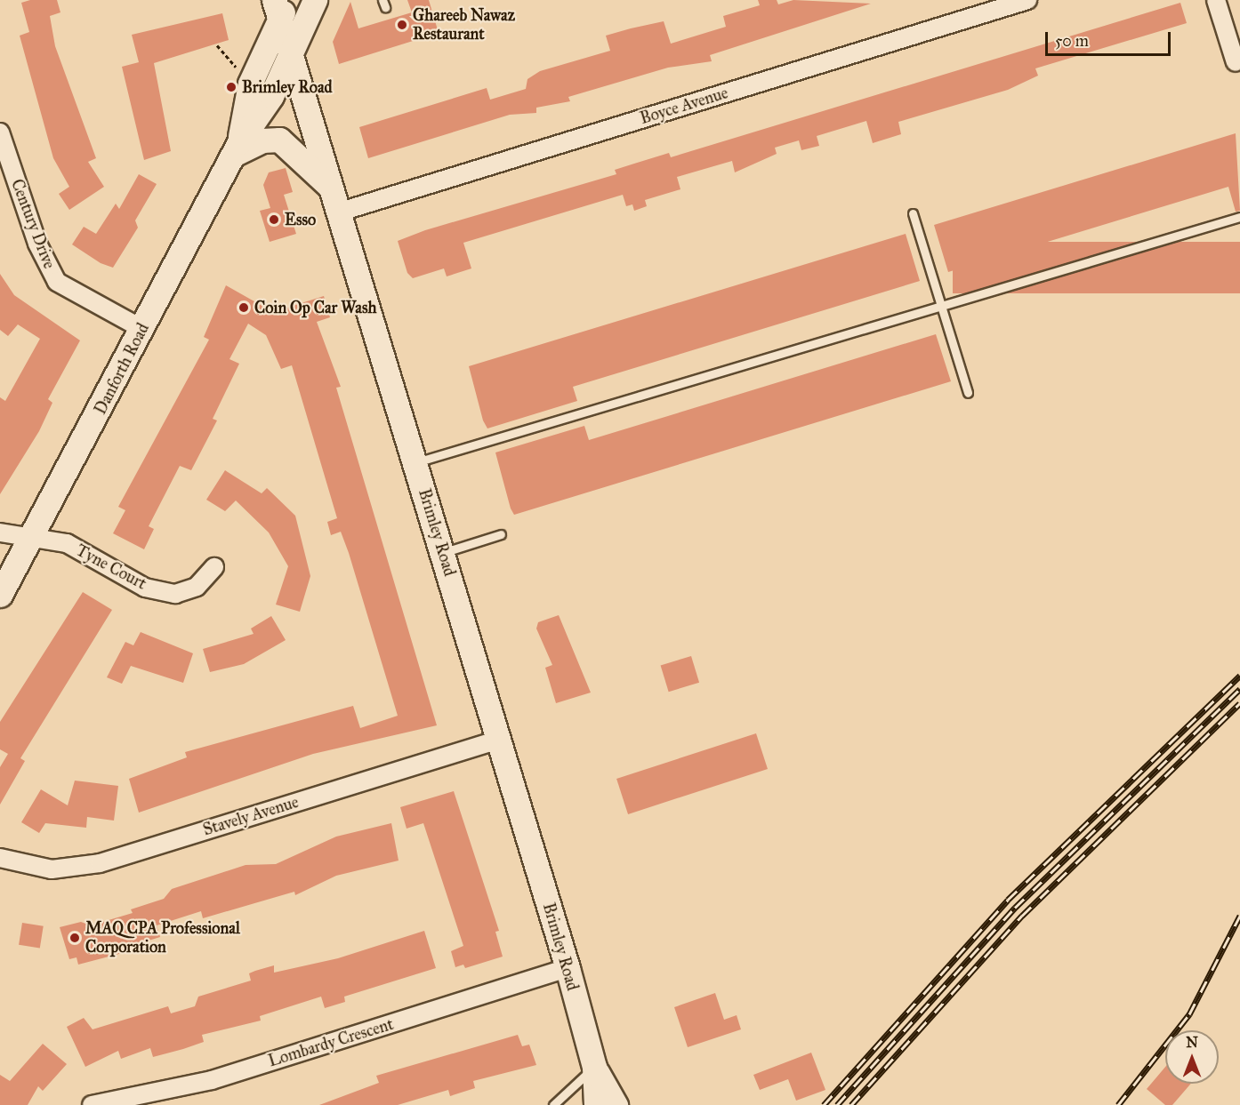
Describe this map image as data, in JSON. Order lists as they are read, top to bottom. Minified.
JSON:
{"streets":{"main road":["Danforth Road","Brimley Road"],"street":["Boyce Avenue","Century Drive","Tyne Court","Stavely Avenue","Lombardy Crescent"]},"crossings":[["Boyce Avenue","Brimley Road"],["Century Drive","Danforth Road"],["Danforth Road","Brimley Road"],["Danforth Road","Tyne Court"],["Brimley Road","Stavely Avenue"],["Brimley Road","Lombardy Crescent"]],"places":["Ghareeb Nawaz Restaurant","Brimley Road","Esso","Coin Op Car Wash","MAQ CPA Professional Corporation"],"scale_bar":"50 m","north":"top"}
